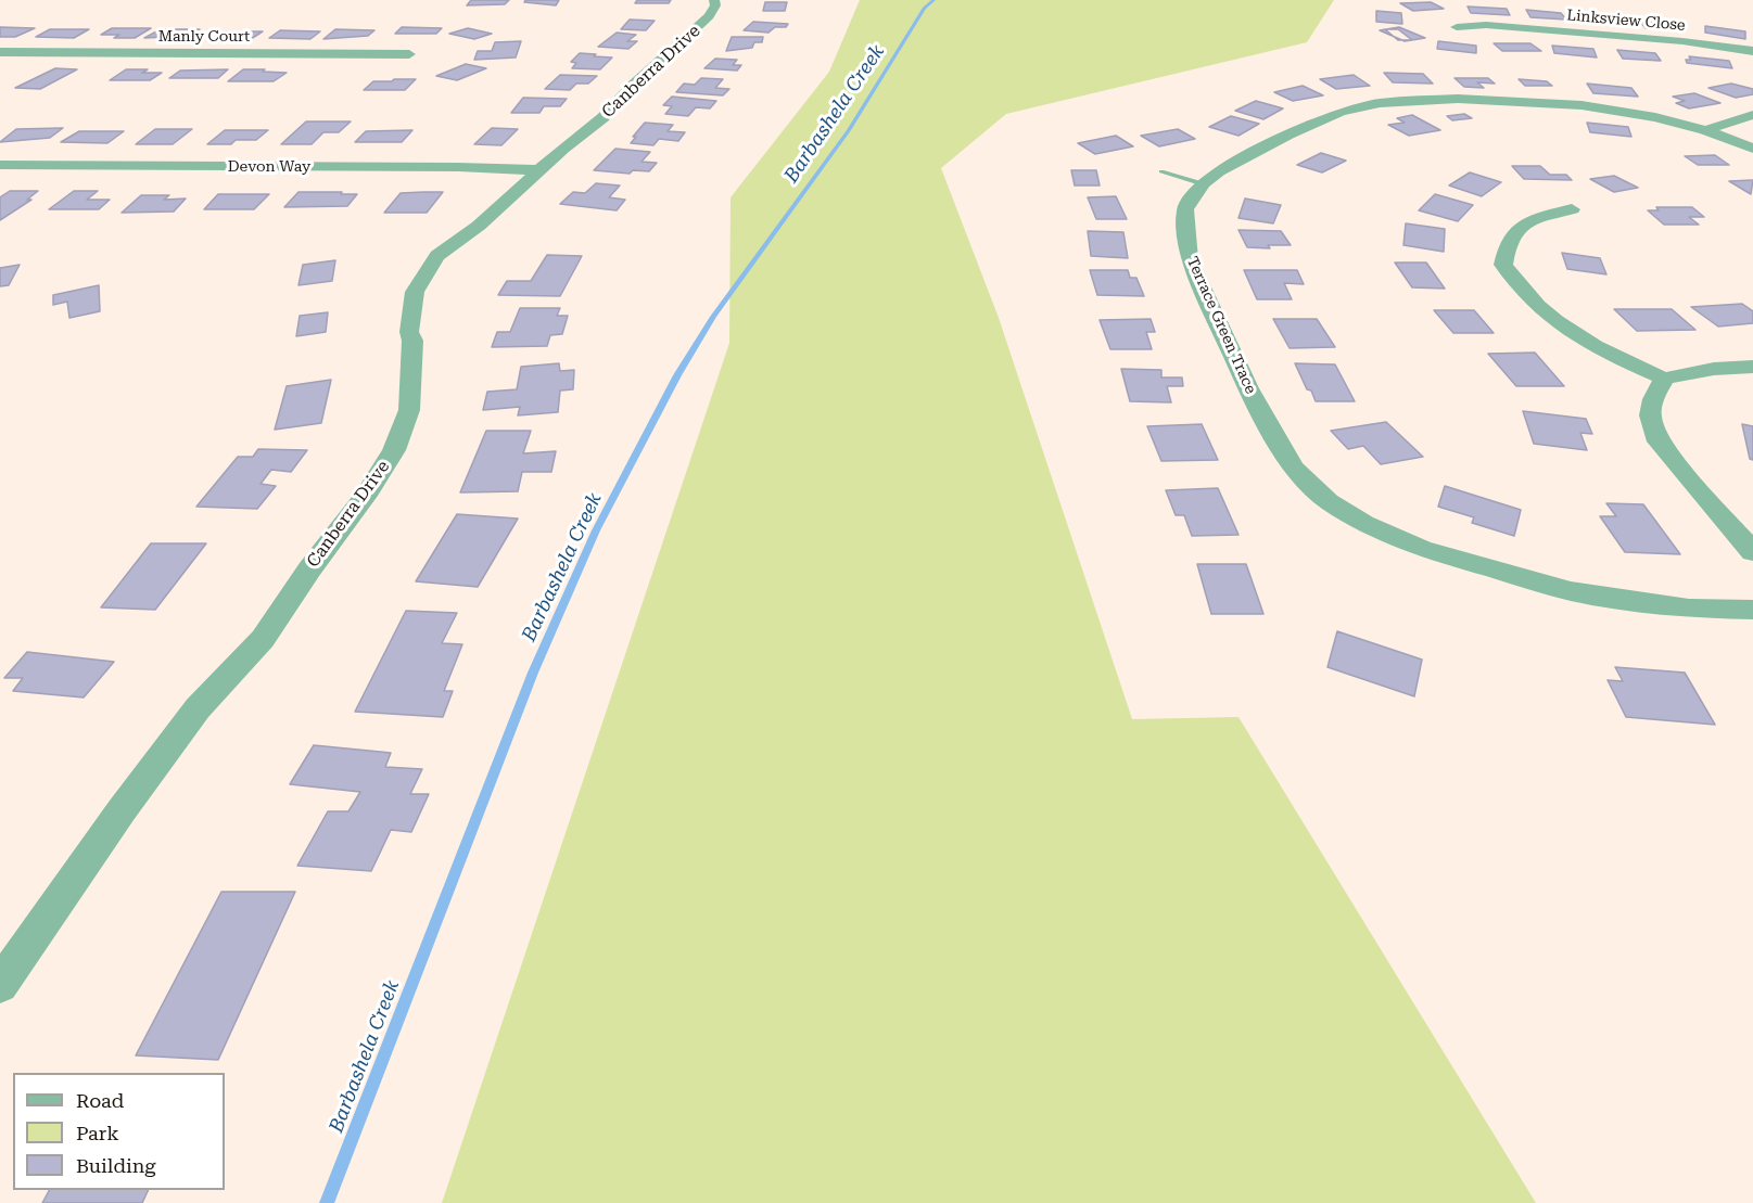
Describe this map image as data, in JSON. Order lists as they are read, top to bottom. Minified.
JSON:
{"streets":{"street":["Linksview Close","Manly Court","Canberra Drive","Devon Way","Terrace Green Trace"]},"crossings":[["Canberra Drive","Devon Way"]],"water":["Barbashela Creek"],"legend":["Road","Park","Building"]}
